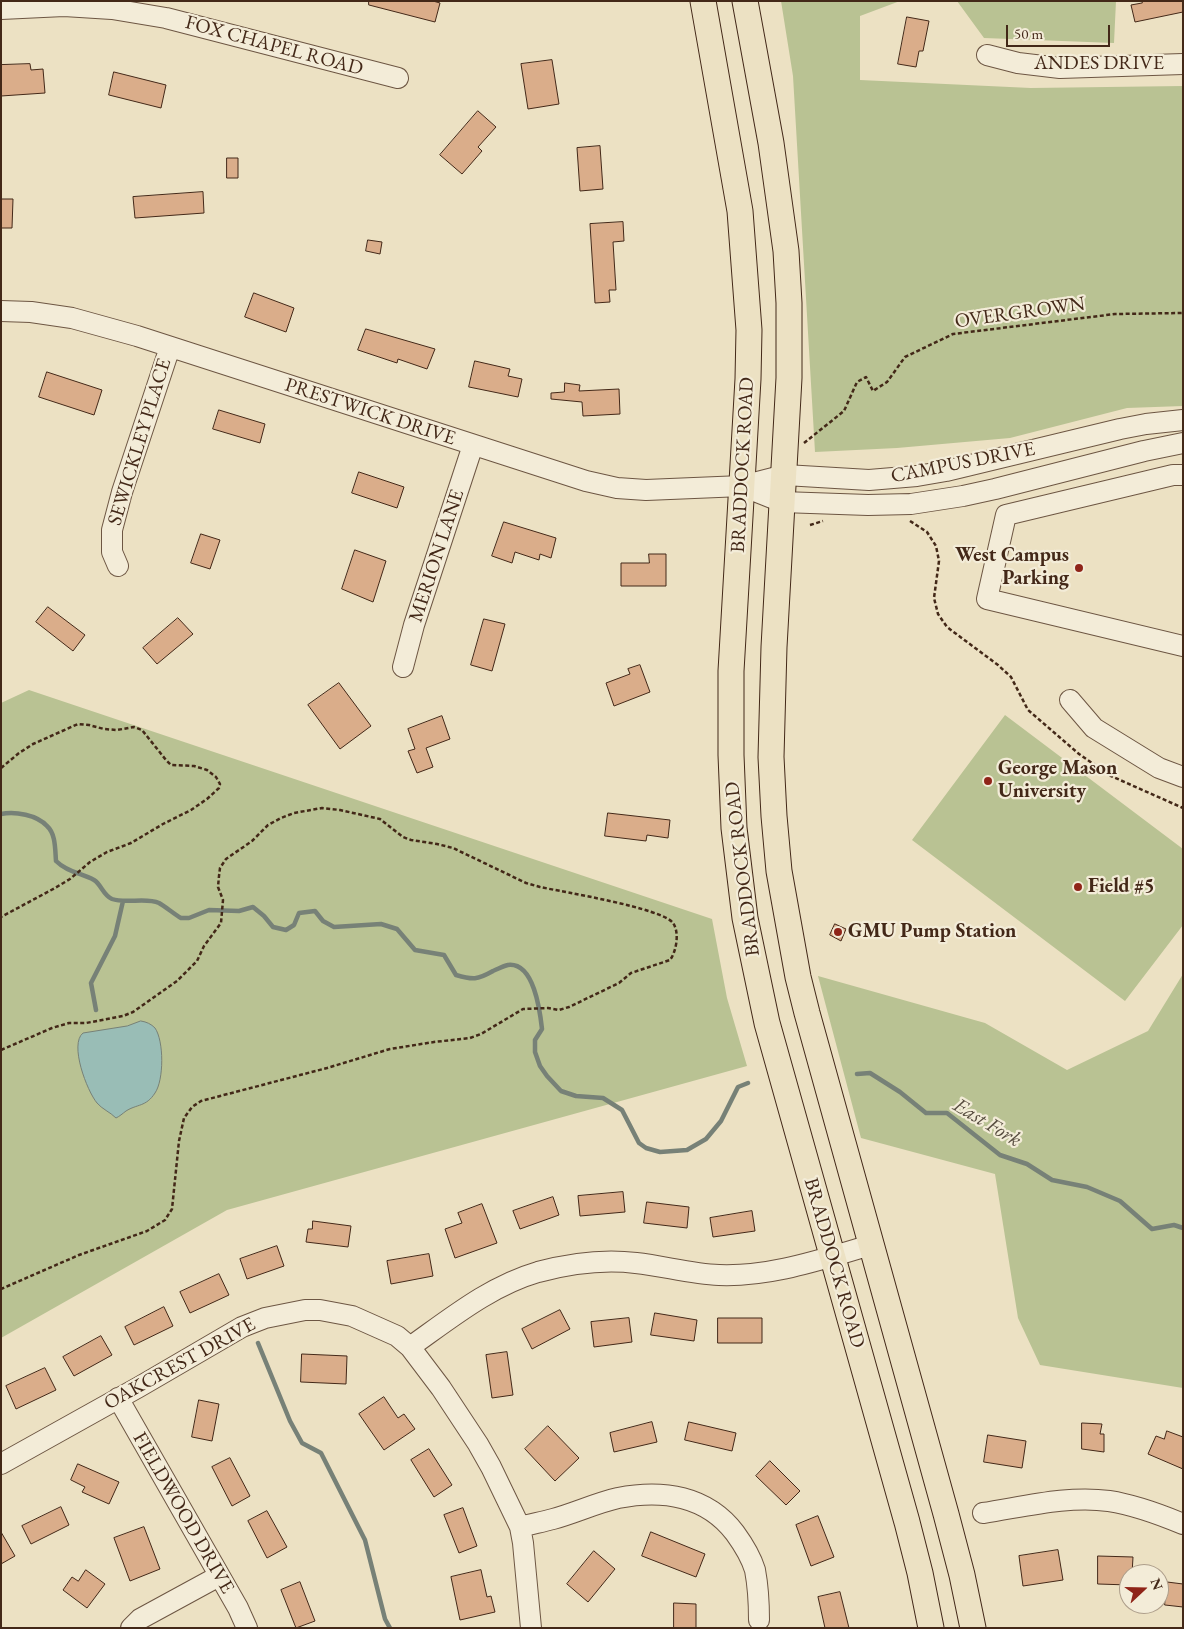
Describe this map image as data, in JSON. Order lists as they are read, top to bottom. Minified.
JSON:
{"streets":{"main road":["BRADDOCK ROAD"],"street":["FOX CHAPEL ROAD","ANDES DRIVE","PRESTWICK DRIVE","SEWICKLEY PLACE","CAMPUS DRIVE","MERION LANE","OAKCREST DRIVE","FIELDWOOD DRIVE"],"path":["OVERGROWN"]},"crossings":[["PRESTWICK DRIVE","SEWICKLEY PLACE"],["PRESTWICK DRIVE","CAMPUS DRIVE"],["PRESTWICK DRIVE","BRADDOCK ROAD"],["PRESTWICK DRIVE","MERION LANE"],["CAMPUS DRIVE","BRADDOCK ROAD"],["OAKCREST DRIVE","FIELDWOOD DRIVE"]],"water":["East Fork"],"places":["West Campus Parking","George Mason University","Field #5","GMU Pump Station"],"scale_bar":"50 m","north":"right"}
